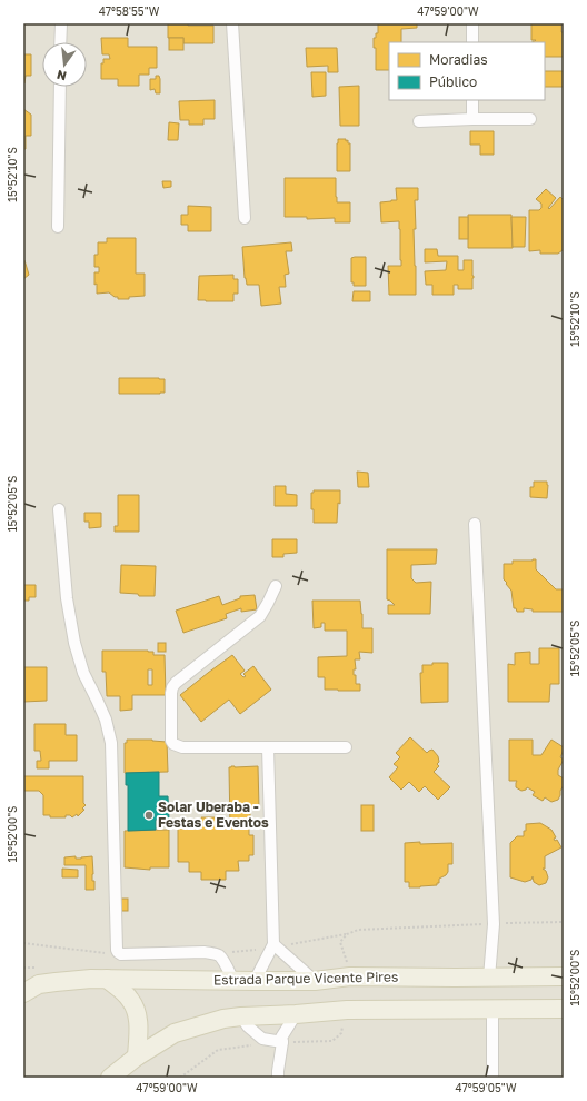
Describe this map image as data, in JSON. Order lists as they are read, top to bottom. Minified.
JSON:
{"streets":{"main road":["Estrada Parque Vicente Pires"]},"places":["Solar Uberaba - Festas e Eventos"],"legend":["Moradias","Público"],"north":"bottom","coordinates":["47°58'55\"W","47°59'00\"W","15°52'10\"S","15°52'05\"S","15°52'00\"S","47°59'05\"W"]}
